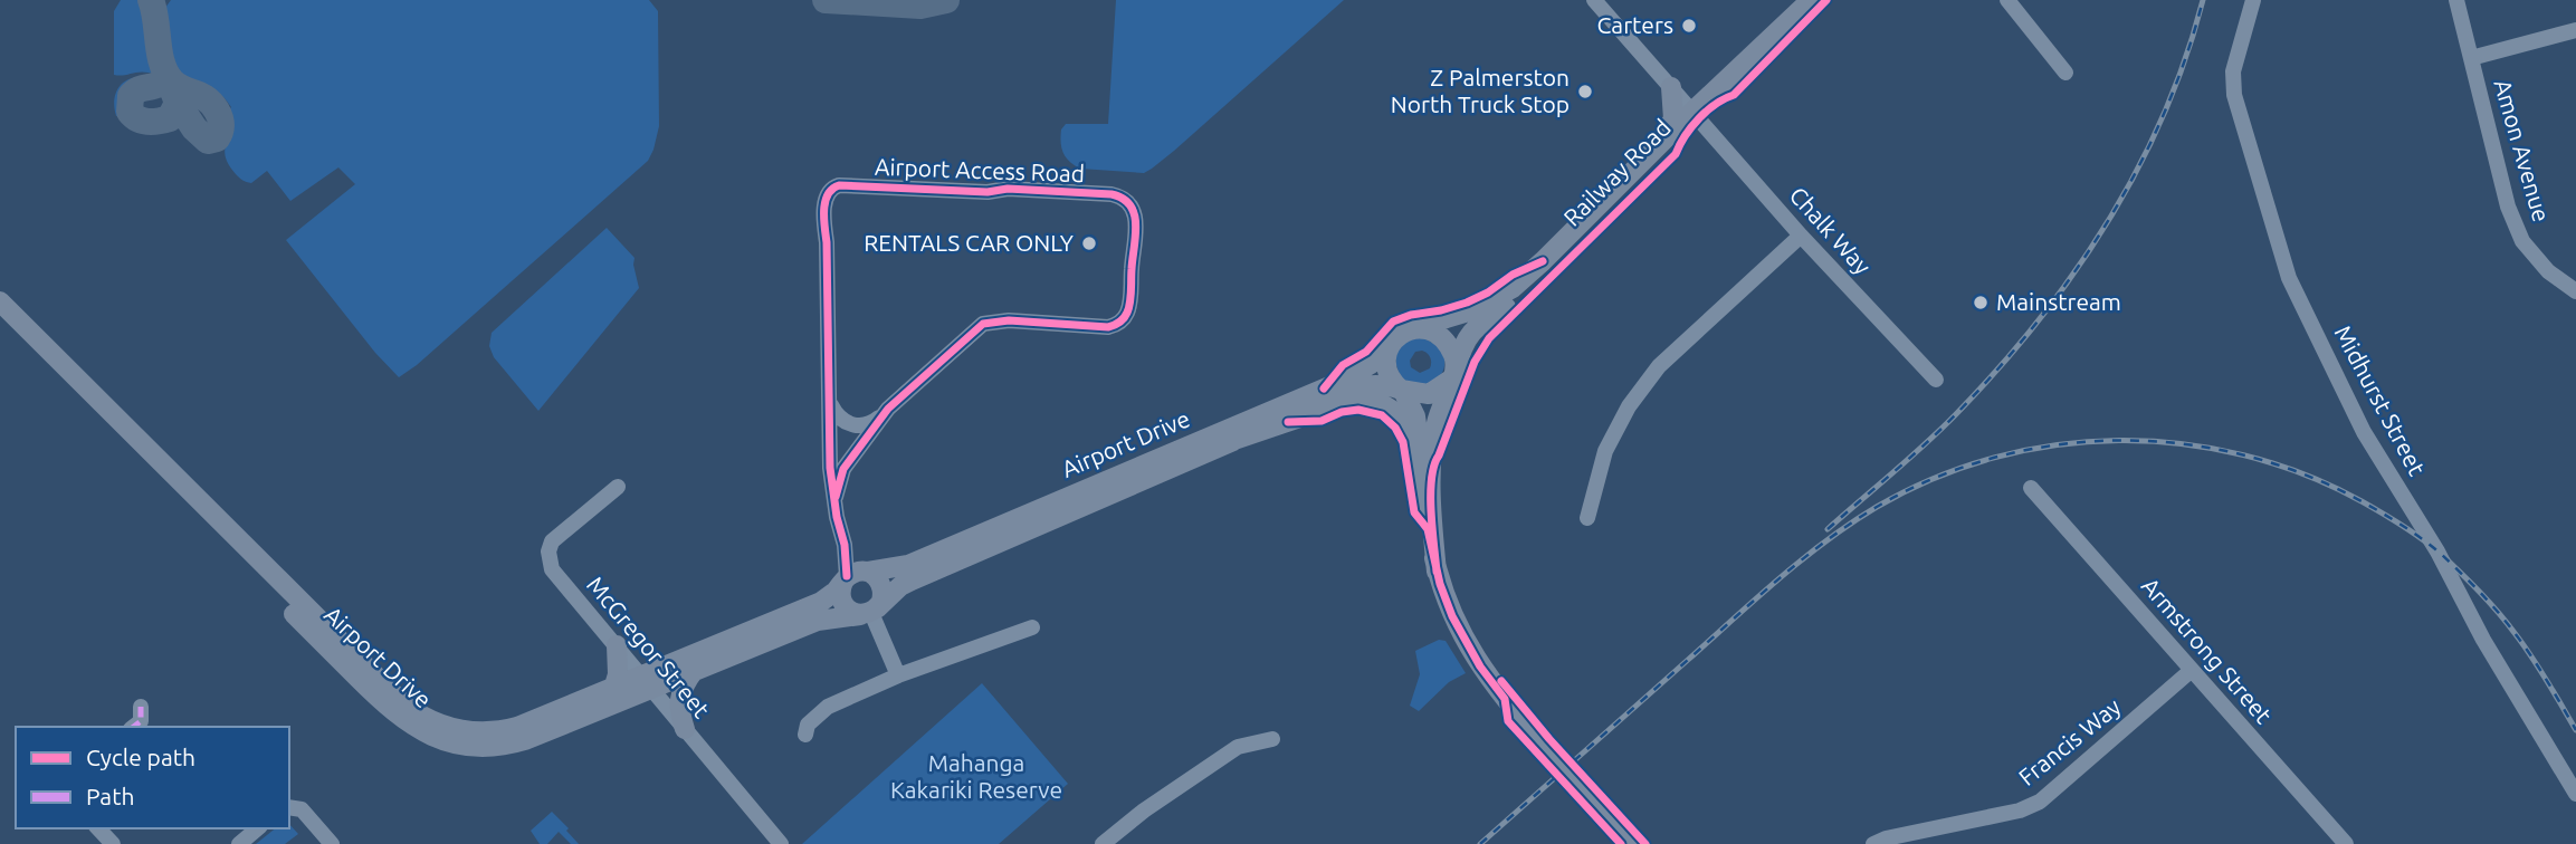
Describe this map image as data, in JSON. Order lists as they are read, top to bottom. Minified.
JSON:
{"streets":{"main road":["Railway Road","Airport Drive"],"street":["Amon Avenue","Airport Access Road","Chalk Way","Midhurst Street","McGregor Street","Armstrong Street","Francis Way"]},"crossings":[["Airport Access Road","Airport Drive"],["Railway Road","Chalk Way"],["Railway Road","Airport Drive"],["Airport Drive","McGregor Street"],["Armstrong Street","Francis Way"]],"parks":["Mahanga Kakariki Reserve"],"places":["Carters","Z Palmerston North Truck Stop","RENTALS CAR ONLY","Mainstream"],"legend":["Cycle path","Path"]}
